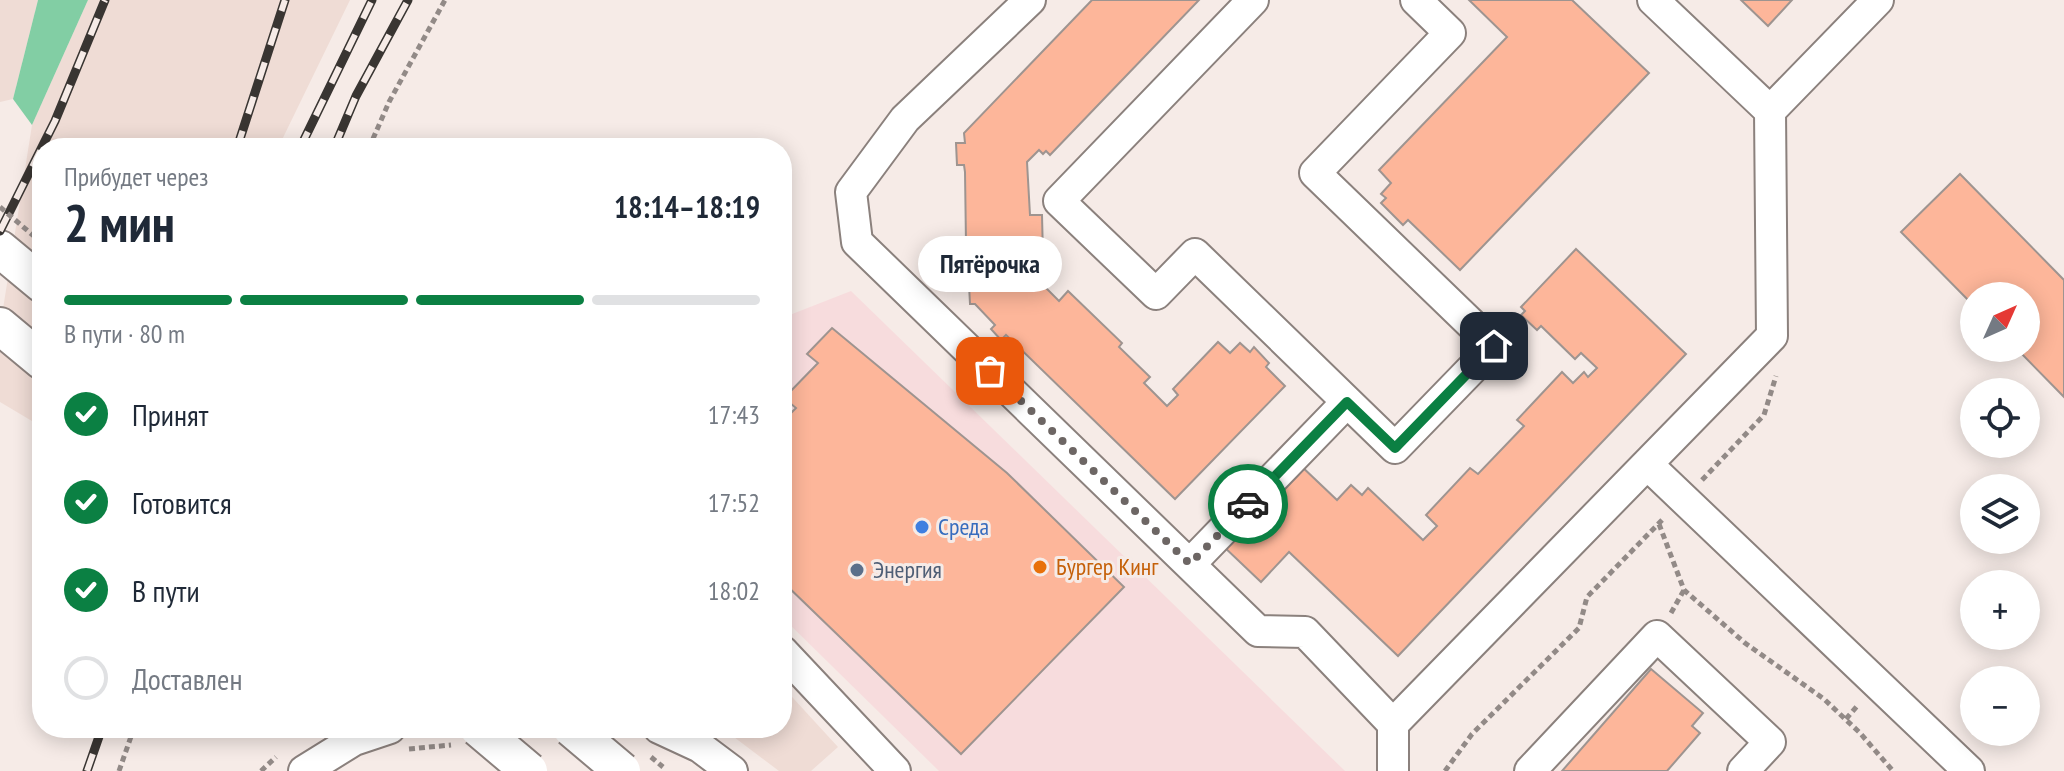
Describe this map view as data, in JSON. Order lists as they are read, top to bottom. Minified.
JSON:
{"places":["Пятёрочка","Среда","Бургер Кинг","Энергия"],"north":"top right","page":{"heading":["2 мин","Прибудет через","18:14–18:19"],"bubble":"Пятёрочка","bar":"В пути · 80 m","map_buttons":["+","−"],"list":[["Принят","17:43"],["Готовится","17:52"],["В пути","18:02"],"Доставлен"]}}
